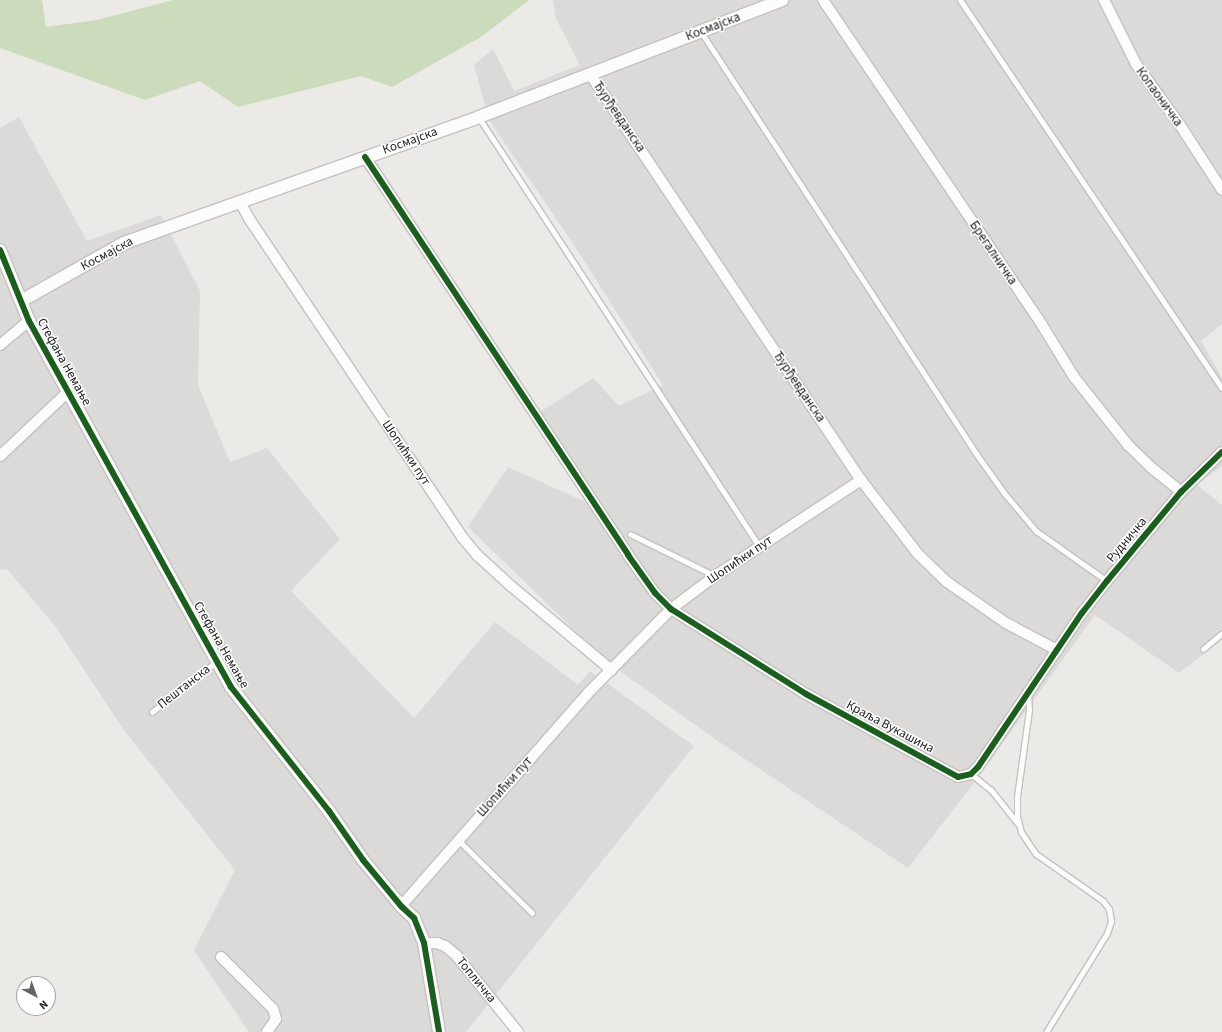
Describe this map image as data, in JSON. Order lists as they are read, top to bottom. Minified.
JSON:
{"streets":{"street":["Космајска","Копаоничка","Ђурђевданска","Брегалничка","Стефана Немање","Шопићки пут","Рудничка","Краља Вукашина","Топличка"],"lane":["Пештанска"]},"crossings":[["Космајска","Ђурђевданска"],["Космајска","Стефана Немање"],["Космајска","Шопићки пут"],["Космајска","Краља Вукашина"],["Ђурђевданска","Шопићки пут"],["Ђурђевданска","Рудничка"],["Брегалничка","Рудничка"],["Стефана Немање","Шопићки пут"],["Стефана Немање","Пештанска"],["Стефана Немање","Топличка"],["Шопићки пут","Краља Вукашина"]],"north":"bottom right"}
